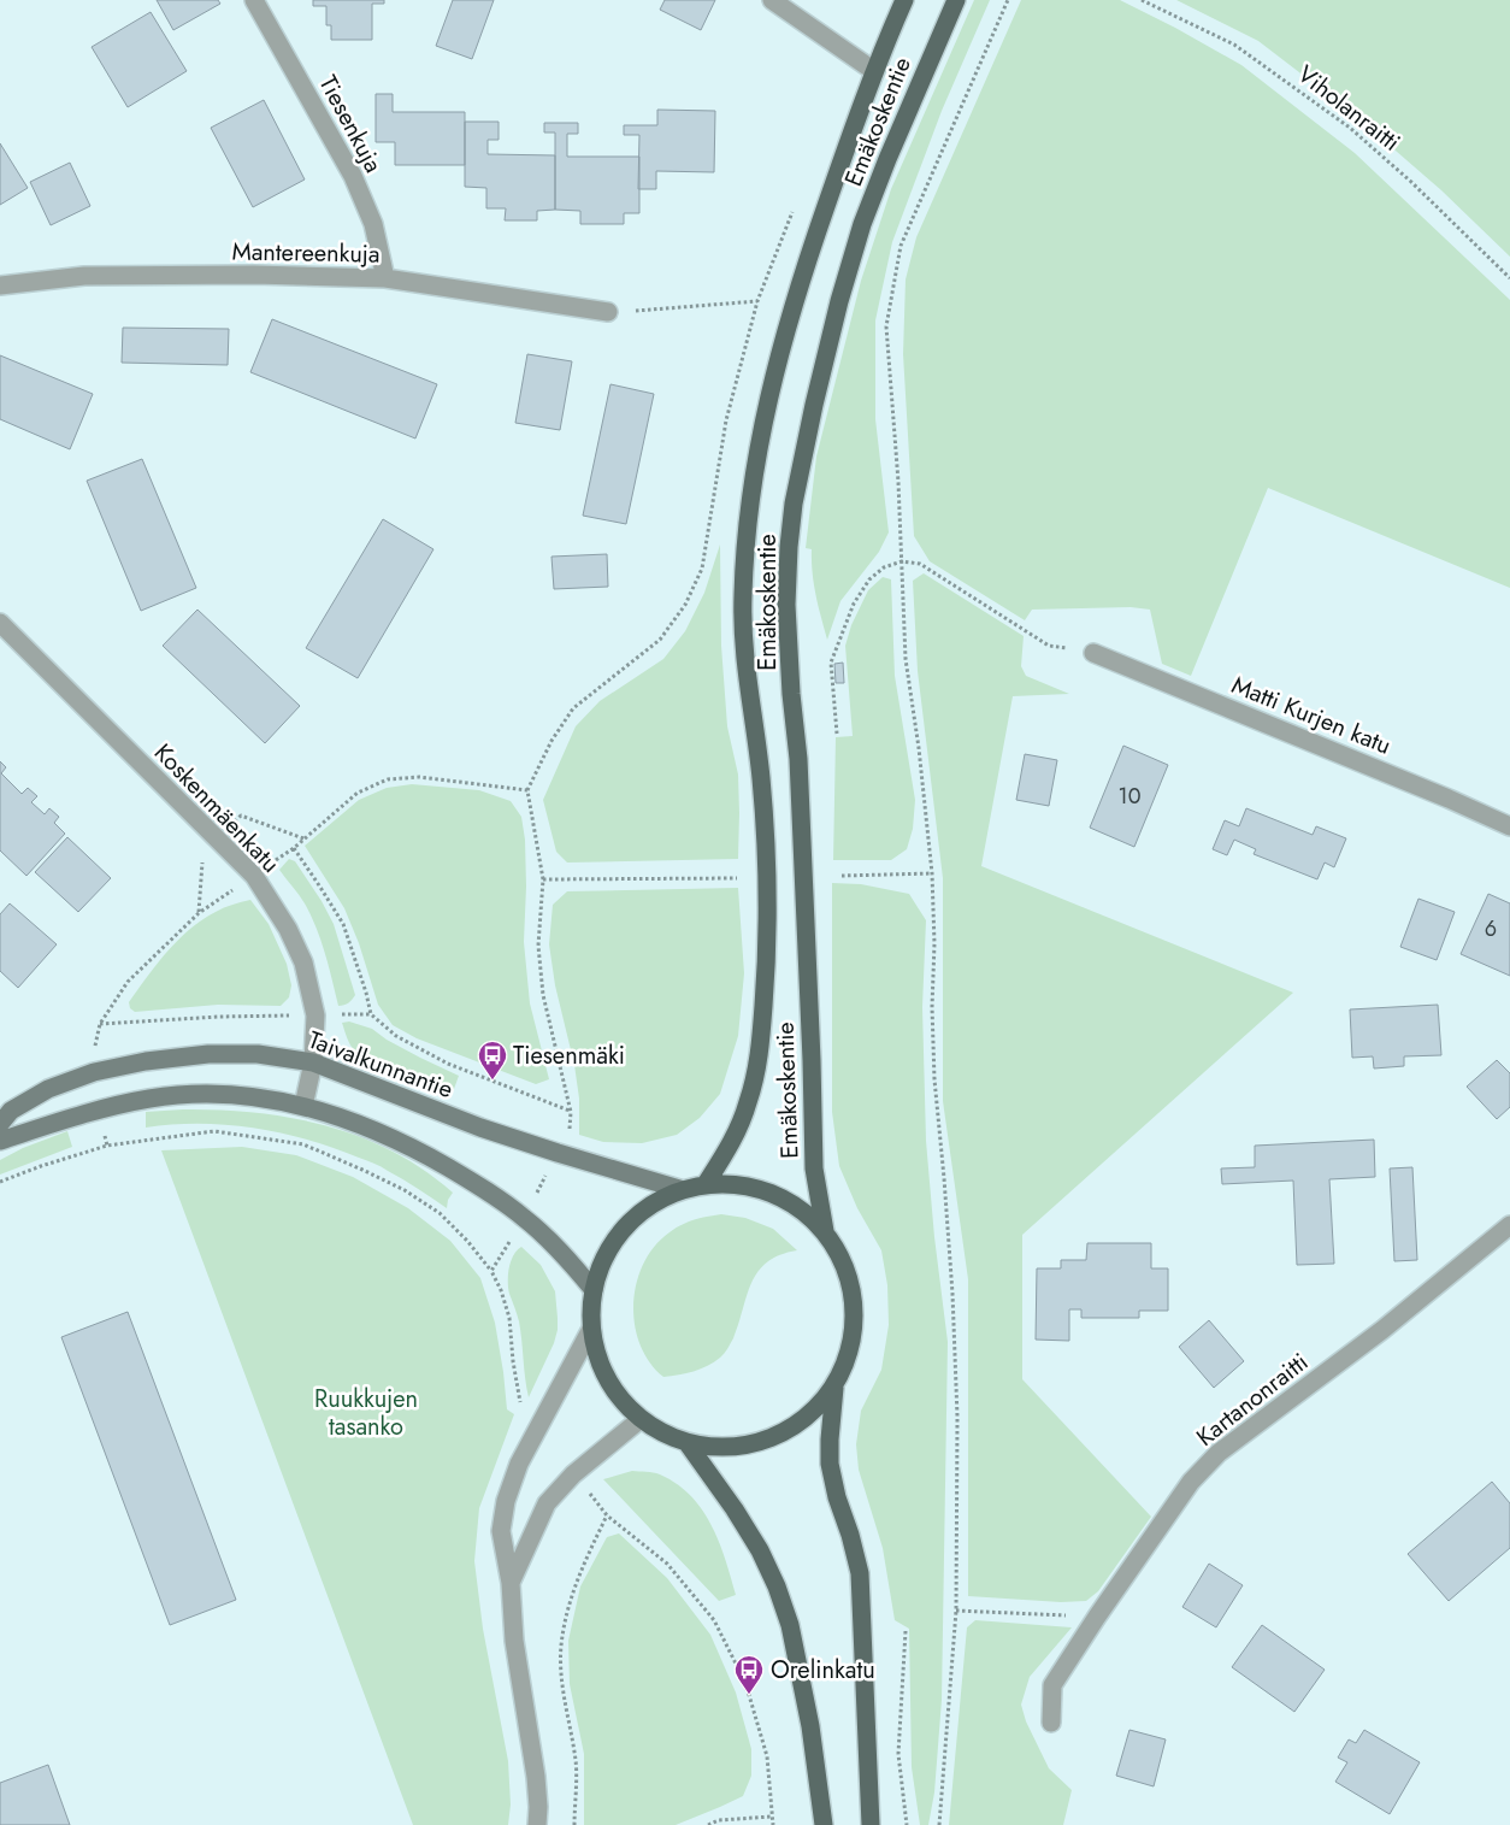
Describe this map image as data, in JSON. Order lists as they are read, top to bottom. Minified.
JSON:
{"streets":{"main road":["Emäkoskentie","Taivalkunnantie"],"street":["Tiesenkuja","Mantereenkuja","Matti Kurjen katu","Koskenmäenkatu","Kartanonraitti"],"path":["Viholanraitti"]},"crossings":[["Tiesenkuja","Mantereenkuja"],["Koskenmäenkatu","Taivalkunnantie"]],"parks":["Ruukkujen tasanko"],"places":{"bus stop":["Tiesenmäki","Orelinkatu"]},"house_numbers":["10","6"]}
